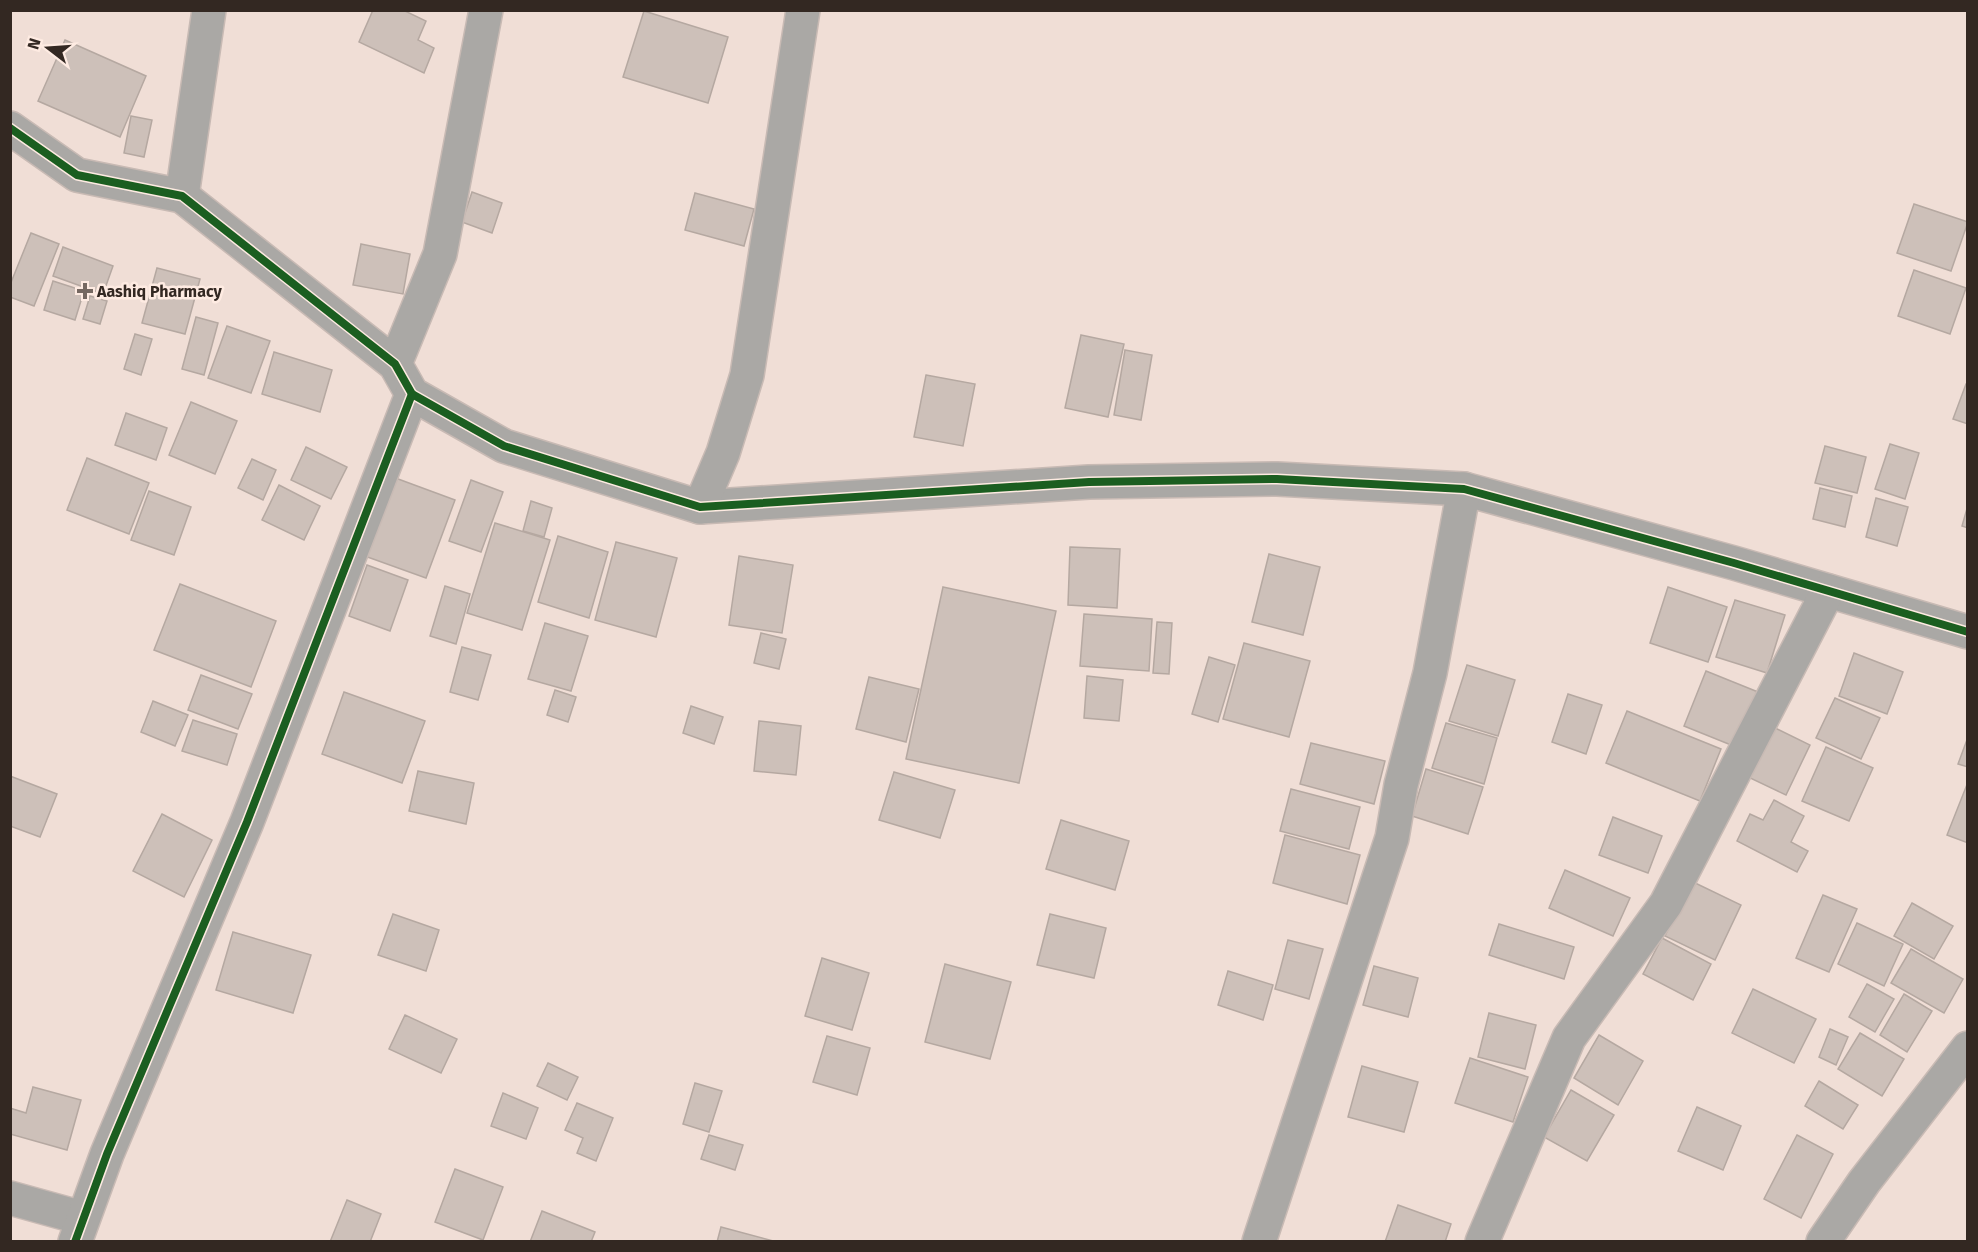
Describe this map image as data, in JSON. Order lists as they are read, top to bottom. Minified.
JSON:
{"places":{"health":["Aashiq Pharmacy"]},"north":"left"}
